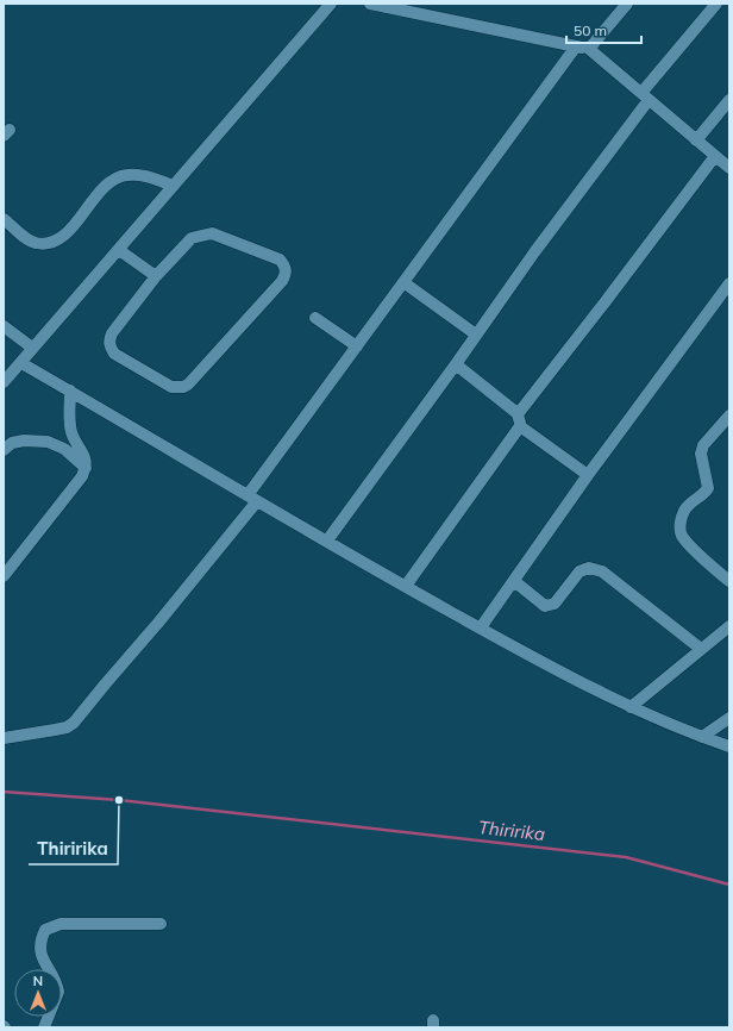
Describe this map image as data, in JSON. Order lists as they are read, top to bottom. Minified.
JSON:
{"water":["Thiririka"],"places":["Thiririka"],"scale_bar":"50 m","north":"top"}
